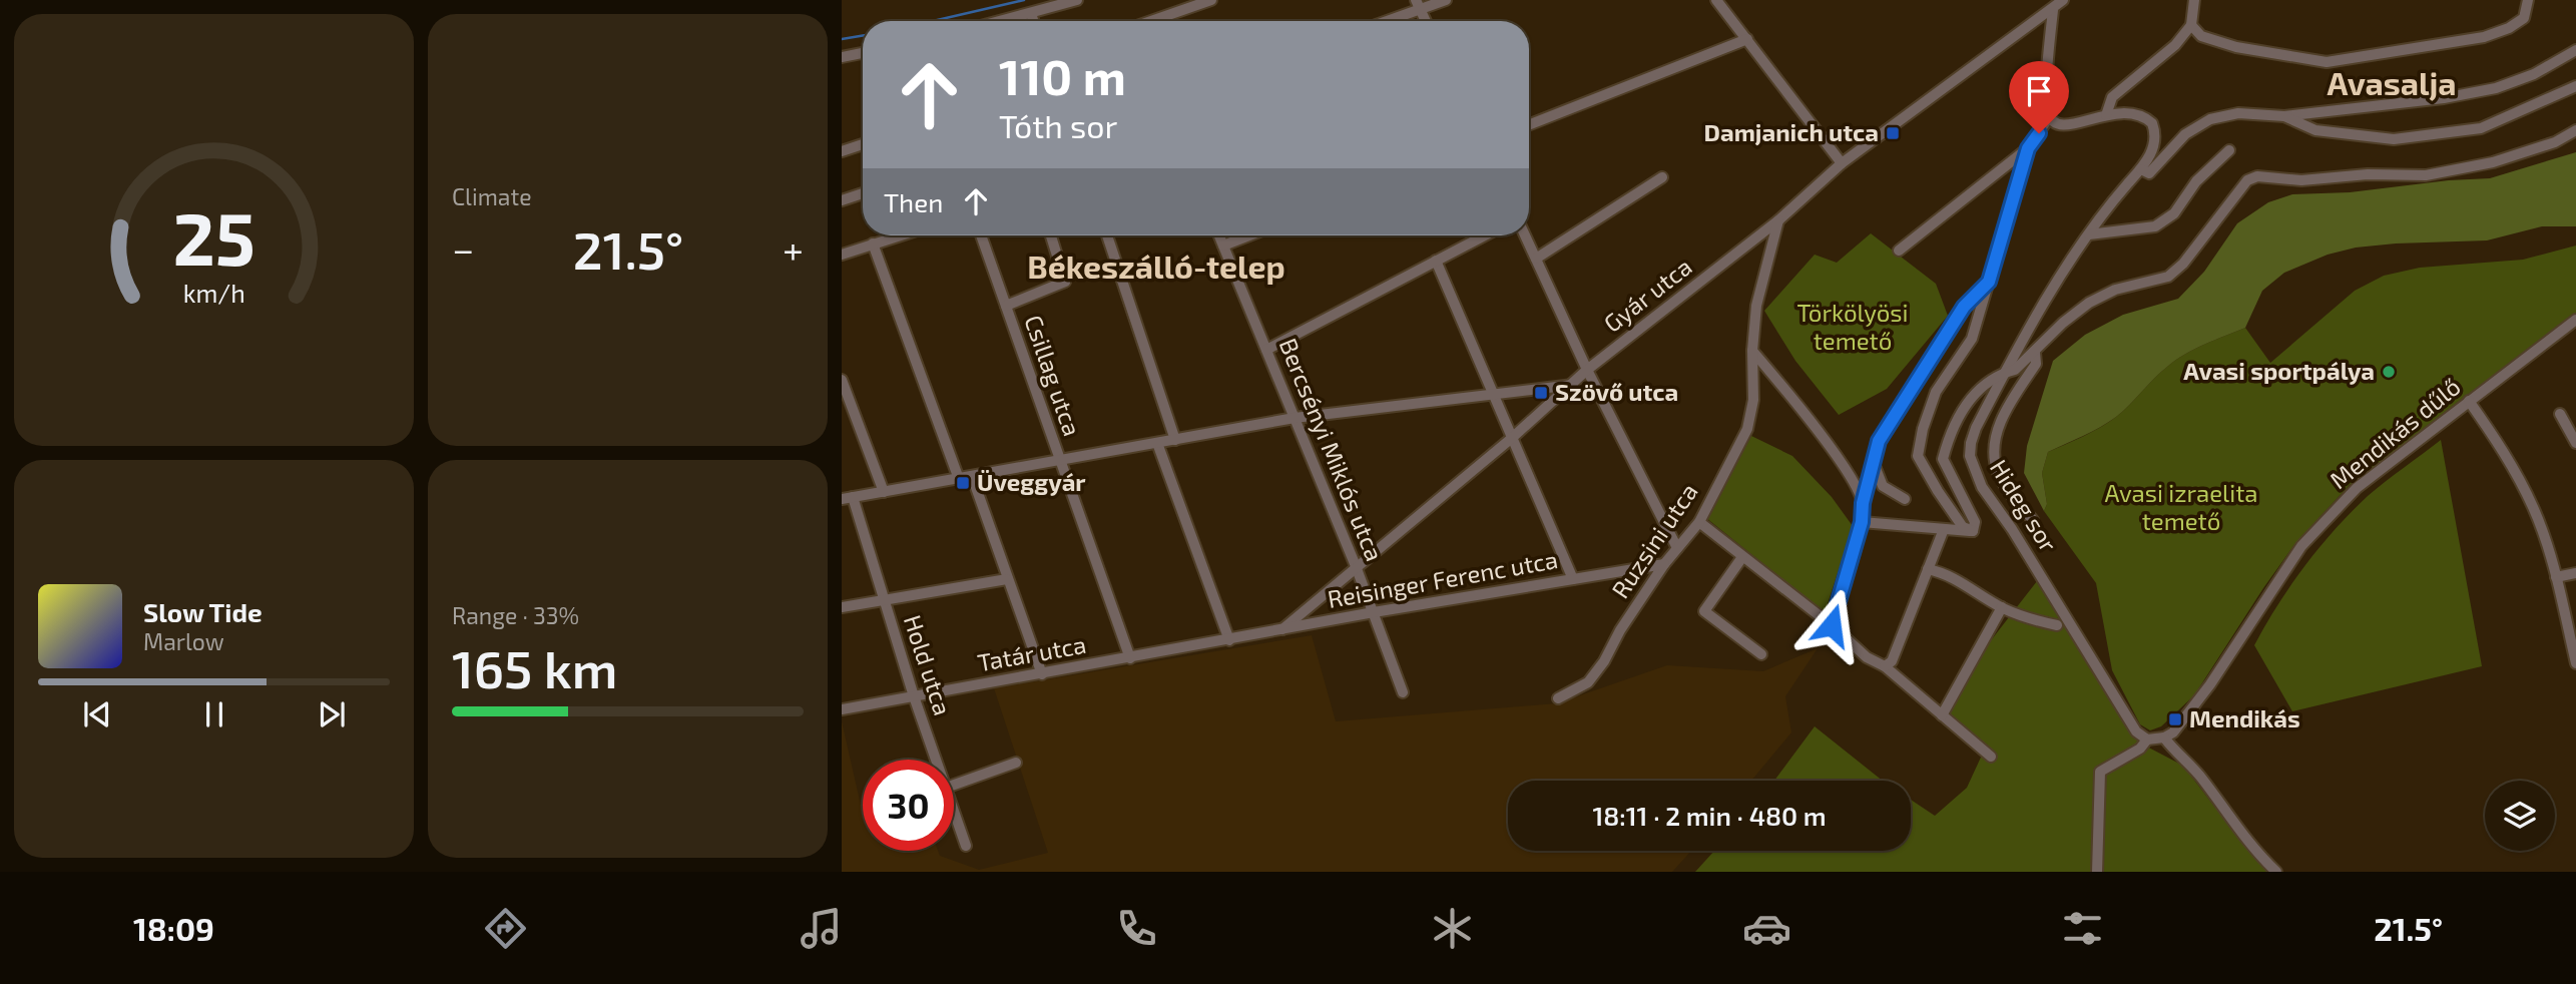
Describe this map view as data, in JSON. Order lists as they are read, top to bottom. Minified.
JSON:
{"streets":{"street":["Gyár utca","Csillag utca","Mendikás dűlő","Bercsényi Miklós utca","Hideg sor","Ruzsini utca","Reisinger Ferenc utca","Tatár utca","Hold utca"]},"crossings":[["Gyár utca","Bercsényi Miklós utca"],["Gyár utca","Ruzsini utca"],["Gyár utca","Reisinger Ferenc utca"],["Csillag utca","Tatár utca"],["Bercsényi Miklós utca","Reisinger Ferenc utca"],["Ruzsini utca","Reisinger Ferenc utca"],["Reisinger Ferenc utca","Tatár utca"],["Tatár utca","Hold utca"]],"districts":["Avasalja","Békeszálló-telep"],"parks":["Törkölyösi temető","Avasi izraelita temető"],"places":{"transit":["Damjanich utca","Szövő utca","Üveggyár","Mendikás"],"other":["Avasi sportpálya"]},"page":{"tile":["Climate",["Range · 33%","165 km"]],"turn":["110 m","Tóth sor"],"then":"Then","heat":["−","21.5°","+"],"song":["Slow Tide","Marlow"],"limit":"30","trip":"18:11 · 2 min · 480 m","tabs":["18:09","21.5°"],"gauge":["25","km/h"]}}
